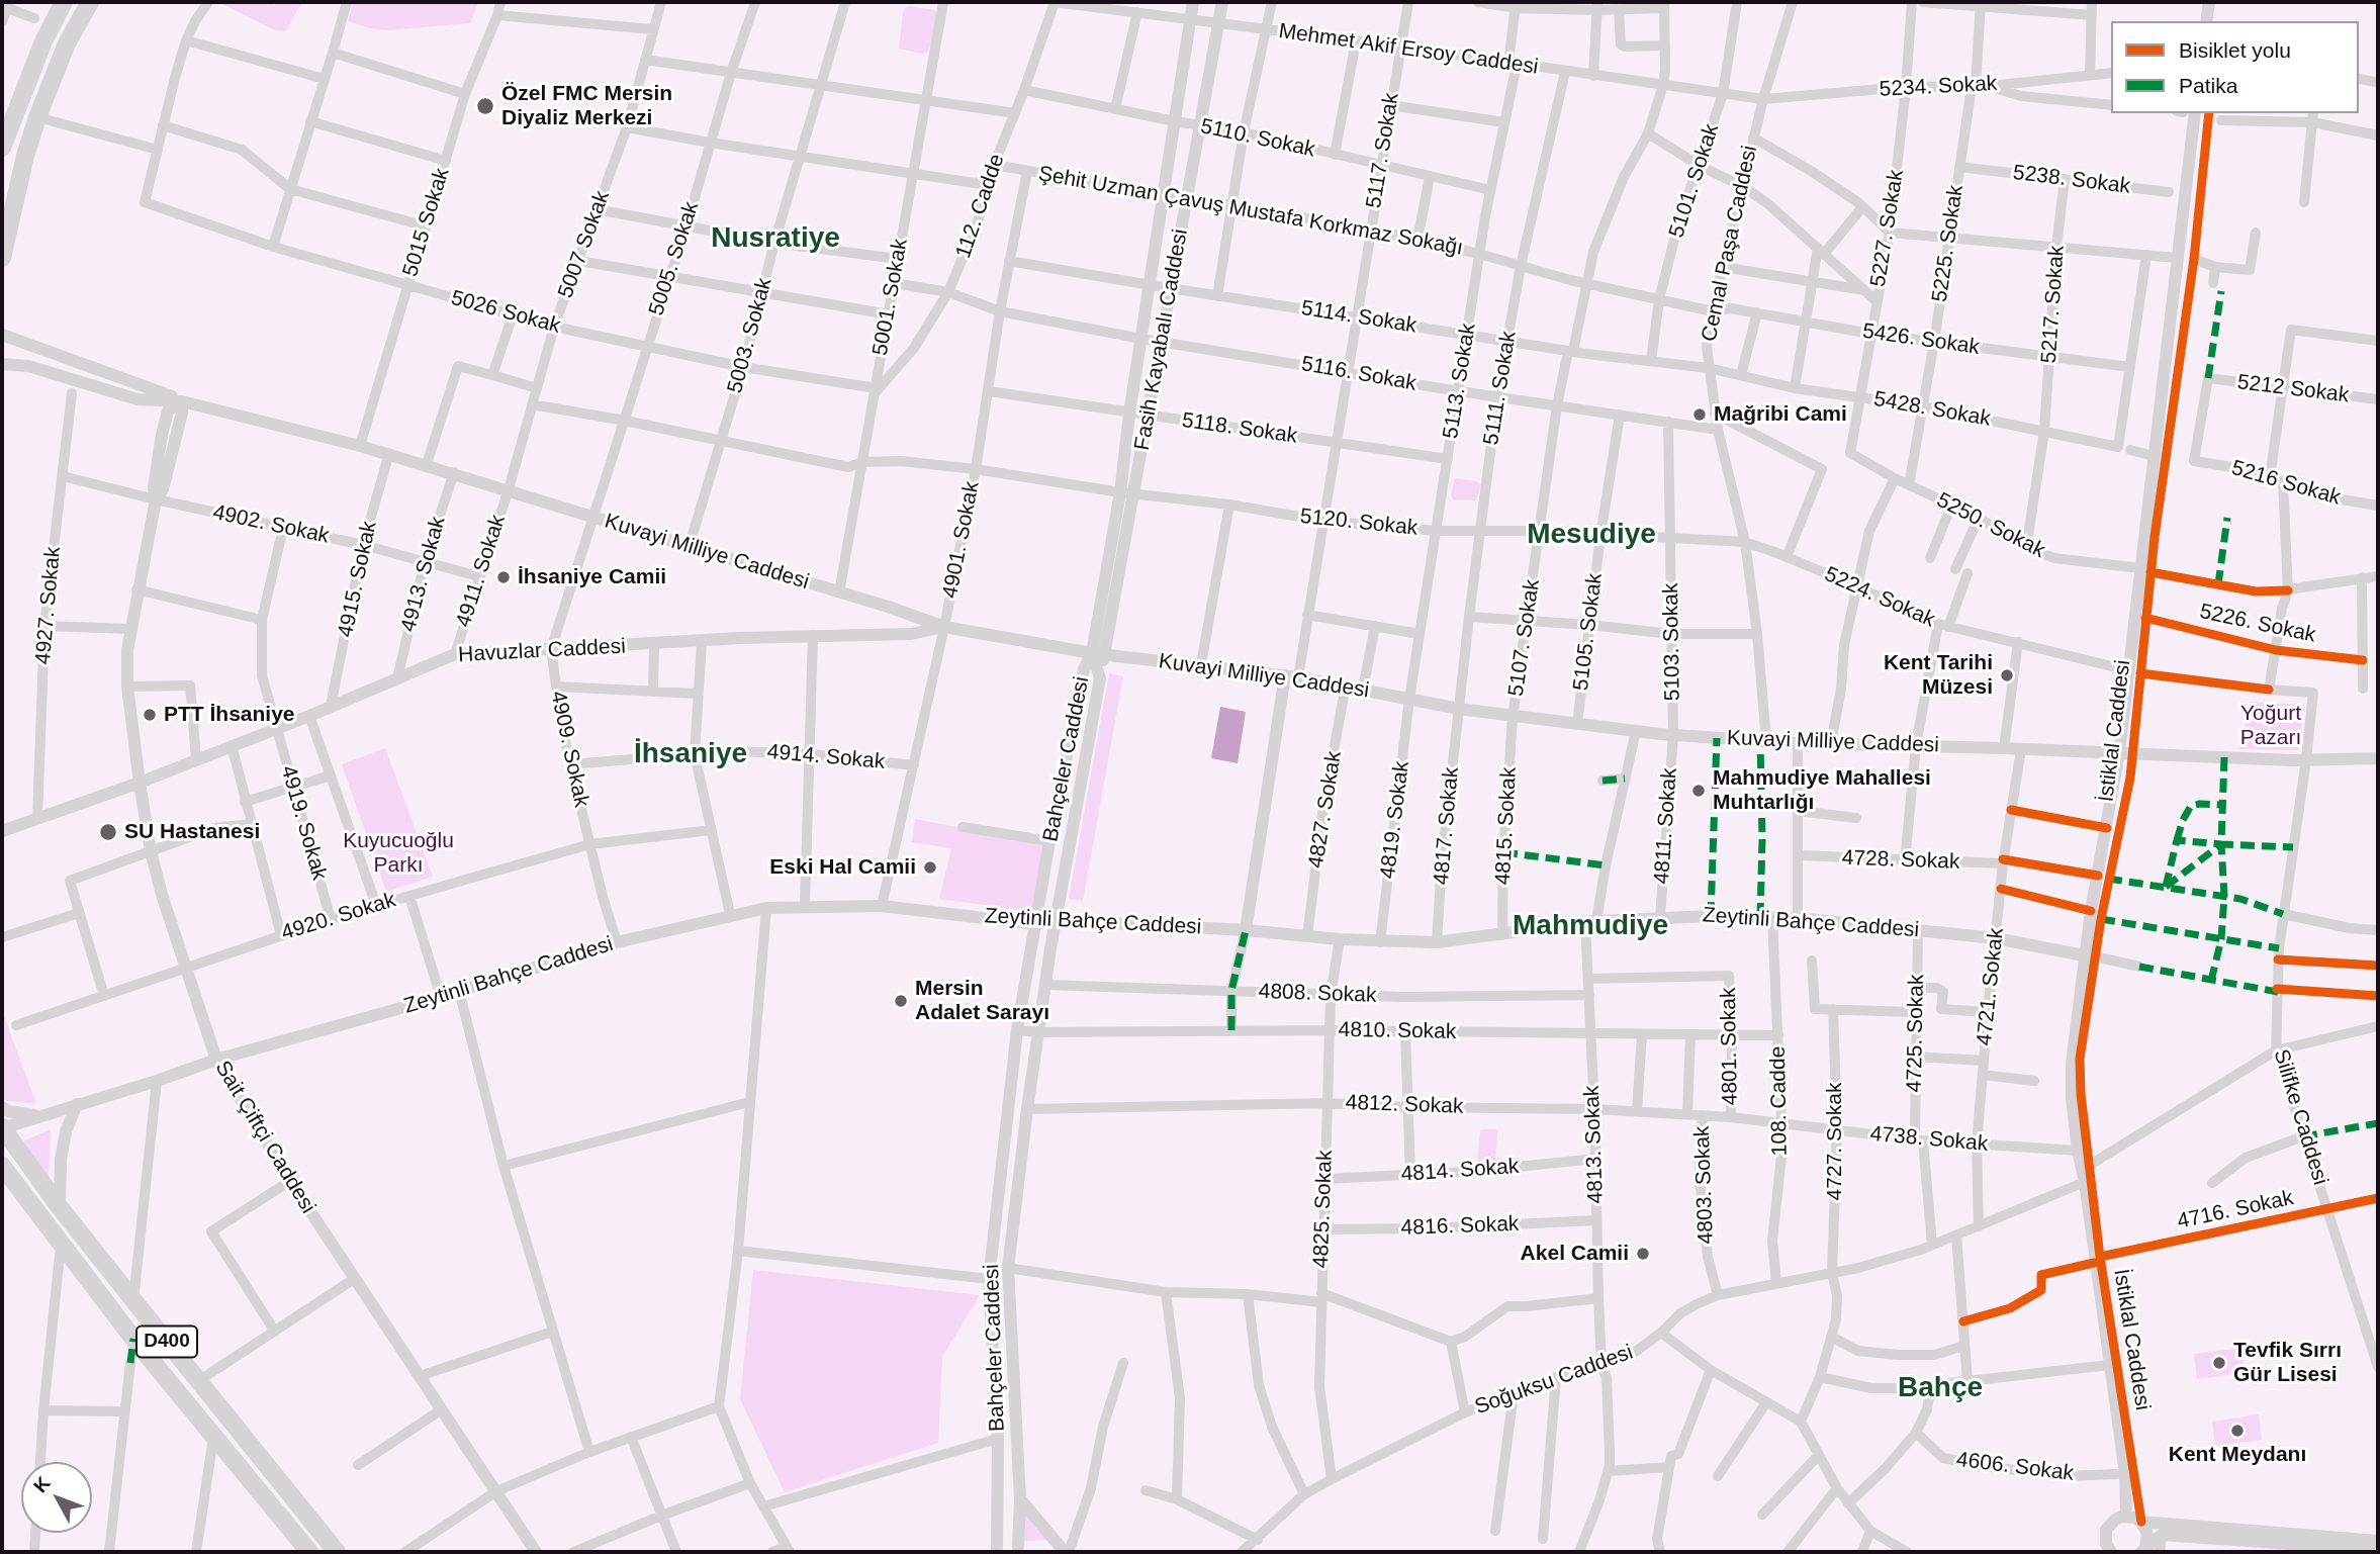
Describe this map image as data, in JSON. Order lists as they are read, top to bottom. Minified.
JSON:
{"streets":{"highway":["D400"],"street":["Mehmet Akif Ersoy Caddesi","5234. Sokak","5110. Sokak","5117. Sokak","5238. Sokak","5101. Sokak","112. Cadde","Şehit Uzman Çavuş Mustafa Korkmaz Sokağı","5015 Sokak","5227. Sokak","Cemal Paşa Caddesi","5225. Sokak","5007 Sokak","5005. Sokak","5001. Sokak","5217. Sokak","5026 Sokak","5114. Sokak","5003. Sokak","Fasih Kayabalı Caddesi","5426. Sokak","5116. Sokak","5113. Sokak","5111. Sokak","5212 Sokak","5428. Sokak","5118. Sokak","5216 Sokak","5120. Sokak","4902. Sokak","5250. Sokak","4901. Sokak","Kuvayi Milliye Caddesi","4911. Sokak","4913. Sokak","4915. Sokak","5224. Sokak","4927. Sokak","5105. Sokak","5107. Sokak","5103. Sokak","Havuzlar Caddesi","İstiklal Caddesi","4909. Sokak","4914. Sokak","Bahçeler Caddesi","4827. Sokak","4819. Sokak","4919. Sokak","4817. Sokak","4815. Sokak","4811. Sokak","4728. Sokak","4920. Sokak","Zeytinli Bahçe Caddesi","4721. Sokak","4808. Sokak","4810. Sokak","4725. Sokak","4801. Sokak","108. Cadde","4812. Sokak","Silifke Caddesi","Sait Çiftçi Caddesi","4738. Sokak","4727. Sokak","4813. Sokak","4814. Sokak","4803. Sokak","4825. Sokak","4816. Sokak","Soğuksu Caddesi","4606. Sokak"],"cycle path":["5226. Sokak","4716. Sokak"]},"crossings":[["Mehmet Akif Ersoy Caddesi","5234. Sokak"],["Mehmet Akif Ersoy Caddesi","5117. Sokak"],["Mehmet Akif Ersoy Caddesi","5101. Sokak"],["Mehmet Akif Ersoy Caddesi","112. Cadde"],["Mehmet Akif Ersoy Caddesi","Cemal Paşa Caddesi"],["Mehmet Akif Ersoy Caddesi","Fasih Kayabalı Caddesi"],["Mehmet Akif Ersoy Caddesi","5113. Sokak"],["Mehmet Akif Ersoy Caddesi","5111. Sokak"],["Mehmet Akif Ersoy Caddesi","5107. Sokak"],["5234. Sokak","5227. Sokak"],["5234. Sokak","Cemal Paşa Caddesi"],["5234. Sokak","5225. Sokak"],["5110. Sokak","5117. Sokak"],["5110. Sokak","112. Cadde"],["5110. Sokak","Fasih Kayabalı Caddesi"],["5110. Sokak","5113. Sokak"],["5117. Sokak","Şehit Uzman Çavuş Mustafa Korkmaz Sokağı"],["5117. Sokak","5114. Sokak"],["5117. Sokak","5116. Sokak"],["5117. Sokak","5118. Sokak"],["5117. Sokak","5120. Sokak"],["5117. Sokak","Kuvayi Milliye Caddesi"],["5238. Sokak","5225. Sokak"],["5238. Sokak","5217. Sokak"],["5101. Sokak","Şehit Uzman Çavuş Mustafa Korkmaz Sokağı"],["5101. Sokak","5114. Sokak"],["112. Cadde","Şehit Uzman Çavuş Mustafa Korkmaz Sokağı"],["112. Cadde","5001. Sokak"],["112. Cadde","5026 Sokak"],["112. Cadde","5116. Sokak"],["Şehit Uzman Çavuş Mustafa Korkmaz Sokağı","Cemal Paşa Caddesi"],["Şehit Uzman Çavuş Mustafa Korkmaz Sokağı","Fasih Kayabalı Caddesi"],["Şehit Uzman Çavuş Mustafa Korkmaz Sokağı","5426. Sokak"],["Şehit Uzman Çavuş Mustafa Korkmaz Sokağı","5113. Sokak"],["Şehit Uzman Çavuş Mustafa Korkmaz Sokağı","5111. Sokak"],["Şehit Uzman Çavuş Mustafa Korkmaz Sokağı","4901. Sokak"],["Şehit Uzman Çavuş Mustafa Korkmaz Sokağı","5107. Sokak"],["5015 Sokak","5026 Sokak"],["5015 Sokak","Kuvayi Milliye Caddesi"],["5227. Sokak","5426. Sokak"],["5227. Sokak","5428. Sokak"],["5227. Sokak","5250. Sokak"],["Cemal Paşa Caddesi","5114. Sokak"],["Cemal Paşa Caddesi","5426. Sokak"],["Cemal Paşa Caddesi","5116. Sokak"],["Cemal Paşa Caddesi","5428. Sokak"],["Cemal Paşa Caddesi","5120. Sokak"],["Cemal Paşa Caddesi","Kuvayi Milliye Caddesi"],["Cemal Paşa Caddesi","5224. Sokak"],["5225. Sokak","5426. Sokak"],["5225. Sokak","5428. Sokak"],["5225. Sokak","5250. Sokak"],["5007 Sokak","5026 Sokak"],["5007 Sokak","5120. Sokak"],["5007 Sokak","Kuvayi Milliye Caddesi"],["5007 Sokak","4911. Sokak"],["5005. Sokak","5026 Sokak"],["5005. Sokak","5120. Sokak"],["5005. Sokak","Kuvayi Milliye Caddesi"],["5005. Sokak","4909. Sokak"],["5001. Sokak","5026 Sokak"],["5001. Sokak","5116. Sokak"],["5001. Sokak","5120. Sokak"],["5001. Sokak","Kuvayi Milliye Caddesi"],["5217. Sokak","5426. Sokak"],["5217. Sokak","5428. Sokak"],["5217. Sokak","5250. Sokak"],["5026 Sokak","5003. Sokak"],["5114. Sokak","Fasih Kayabalı Caddesi"],["5114. Sokak","5113. Sokak"],["5114. Sokak","5111. Sokak"],["5114. Sokak","5428. Sokak"],["5114. Sokak","4901. Sokak"],["5114. Sokak","5107. Sokak"],["5003. Sokak","5120. Sokak"],["5003. Sokak","Kuvayi Milliye Caddesi"],["Fasih Kayabalı Caddesi","5116. Sokak"],["Fasih Kayabalı Caddesi","5118. Sokak"],["Fasih Kayabalı Caddesi","5120. Sokak"],["Fasih Kayabalı Caddesi","Kuvayi Milliye Caddesi"],["Fasih Kayabalı Caddesi","Bahçeler Caddesi"],["5426. Sokak","5428. Sokak"],["5116. Sokak","5113. Sokak"],["5116. Sokak","5111. Sokak"],["5116. Sokak","4901. Sokak"],["5116. Sokak","5105. Sokak"],["5116. Sokak","5107. Sokak"],["5116. Sokak","5103. Sokak"],["5113. Sokak","5118. Sokak"],["5113. Sokak","5120. Sokak"],["5113. Sokak","Kuvayi Milliye Caddesi"],["5113. Sokak","4819. Sokak"],["5111. Sokak","5120. Sokak"],["5111. Sokak","Kuvayi Milliye Caddesi"],["5111. Sokak","4817. Sokak"],["5212 Sokak","5216 Sokak"],["5118. Sokak","4901. Sokak"],["5120. Sokak","4901. Sokak"],["5120. Sokak","5224. Sokak"],["5120. Sokak","5105. Sokak"],["5120. Sokak","5107. Sokak"],["5120. Sokak","5103. Sokak"],["4902. Sokak","4911. Sokak"],["4902. Sokak","4913. Sokak"],["4902. Sokak","4915. Sokak"],["4902. Sokak","4927. Sokak"],["4902. Sokak","4919. Sokak"],["4902. Sokak","Sait Çiftçi Caddesi"],["5250. Sokak","İstiklal Caddesi"],["4901. Sokak","Kuvayi Milliye Caddesi"],["4901. Sokak","Havuzlar Caddesi"],["4901. Sokak","4914. Sokak"],["4901. Sokak","Zeytinli Bahçe Caddesi"],["Kuvayi Milliye Caddesi","4911. Sokak"],["Kuvayi Milliye Caddesi","4913. Sokak"],["Kuvayi Milliye Caddesi","4915. Sokak"],["Kuvayi Milliye Caddesi","5105. Sokak"],["Kuvayi Milliye Caddesi","5107. Sokak"],["Kuvayi Milliye Caddesi","5103. Sokak"],["Kuvayi Milliye Caddesi","Havuzlar Caddesi"],["Kuvayi Milliye Caddesi","İstiklal Caddesi"],["Kuvayi Milliye Caddesi","4909. Sokak"],["Kuvayi Milliye Caddesi","Bahçeler Caddesi"],["Kuvayi Milliye Caddesi","4827. Sokak"],["Kuvayi Milliye Caddesi","4819. Sokak"],["Kuvayi Milliye Caddesi","4817. Sokak"],["Kuvayi Milliye Caddesi","4815. Sokak"],["Kuvayi Milliye Caddesi","4811. Sokak"],["Kuvayi Milliye Caddesi","4721. Sokak"],["Kuvayi Milliye Caddesi","Silifke Caddesi"],["Kuvayi Milliye Caddesi","Sait Çiftçi Caddesi"],["Kuvayi Milliye Caddesi","4813. Sokak"],["4911. Sokak","Havuzlar Caddesi"],["4913. Sokak","Havuzlar Caddesi"],["4915. Sokak","Havuzlar Caddesi"],["5224. Sokak","İstiklal Caddesi"],["4927. Sokak","Havuzlar Caddesi"],["5107. Sokak","4815. Sokak"],["5103. Sokak","4811. Sokak"],["Havuzlar Caddesi","4909. Sokak"],["Havuzlar Caddesi","4919. Sokak"],["Havuzlar Caddesi","Sait Çiftçi Caddesi"],["İstiklal Caddesi","Zeytinli Bahçe Caddesi"],["İstiklal Caddesi","4738. Sokak"],["İstiklal Caddesi","Soğuksu Caddesi"],["4909. Sokak","4914. Sokak"],["4909. Sokak","4920. Sokak"],["4909. Sokak","Zeytinli Bahçe Caddesi"],["Bahçeler Caddesi","Zeytinli Bahçe Caddesi"],["Bahçeler Caddesi","4808. Sokak"],["Bahçeler Caddesi","4810. Sokak"],["Bahçeler Caddesi","4812. Sokak"],["4827. Sokak","Zeytinli Bahçe Caddesi"],["4819. Sokak","Zeytinli Bahçe Caddesi"],["4919. Sokak","4920. Sokak"],["4817. Sokak","Zeytinli Bahçe Caddesi"],["4815. Sokak","Zeytinli Bahçe Caddesi"],["4811. Sokak","Zeytinli Bahçe Caddesi"],["4728. Sokak","4721. Sokak"],["4920. Sokak","Sait Çiftçi Caddesi"],["Zeytinli Bahçe Caddesi","4721. Sokak"],["Zeytinli Bahçe Caddesi","4725. Sokak"],["Zeytinli Bahçe Caddesi","108. Cadde"],["Zeytinli Bahçe Caddesi","Sait Çiftçi Caddesi"],["Zeytinli Bahçe Caddesi","4813. Sokak"],["Zeytinli Bahçe Caddesi","4825. Sokak"],["Zeytinli Bahçe Caddesi","D400"],["4721. Sokak","4738. Sokak"],["4721. Sokak","Soğuksu Caddesi"],["4808. Sokak","4813. Sokak"],["4808. Sokak","4825. Sokak"],["4810. Sokak","4801. Sokak"],["4810. Sokak","108. Cadde"],["4810. Sokak","4813. Sokak"],["4810. Sokak","4825. Sokak"],["4725. Sokak","4738. Sokak"],["4725. Sokak","Soğuksu Caddesi"],["4801. Sokak","4812. Sokak"],["4801. Sokak","4813. Sokak"],["108. Cadde","4812. Sokak"],["108. Cadde","4738. Sokak"],["108. Cadde","Soğuksu Caddesi"],["4812. Sokak","4738. Sokak"],["4812. Sokak","4813. Sokak"],["4812. Sokak","4803. Sokak"],["4812. Sokak","4825. Sokak"],["Silifke Caddesi","Soğuksu Caddesi"],["4738. Sokak","4727. Sokak"],["4727. Sokak","Soğuksu Caddesi"],["4813. Sokak","4814. Sokak"],["4813. Sokak","4816. Sokak"],["4813. Sokak","Soğuksu Caddesi"],["4814. Sokak","4825. Sokak"],["4803. Sokak","Soğuksu Caddesi"],["4825. Sokak","4816. Sokak"],["4825. Sokak","Soğuksu Caddesi"]],"districts":["Nusratiye","Mesudiye","İhsaniye","Mahmudiye","Bahçe"],"parks":["Yoğurt Pazarı","Kuyucuoğlu Parkı"],"places":["Özel FMC Mersin Diyaliz Merkezi","Mağribi Cami","İhsaniye Camii","Kent Tarihi Müzesi","PTT İhsaniye","Mahmudiye Mahallesi Muhtarlığı","SU Hastanesi","Eski Hal Camii","Mersin Adalet Sarayı","Akel Camii","Tevfik Sırrı Gür Lisesi","Kent Meydanı"],"legend":["Bisiklet yolu","Patika"],"north":"top left"}
